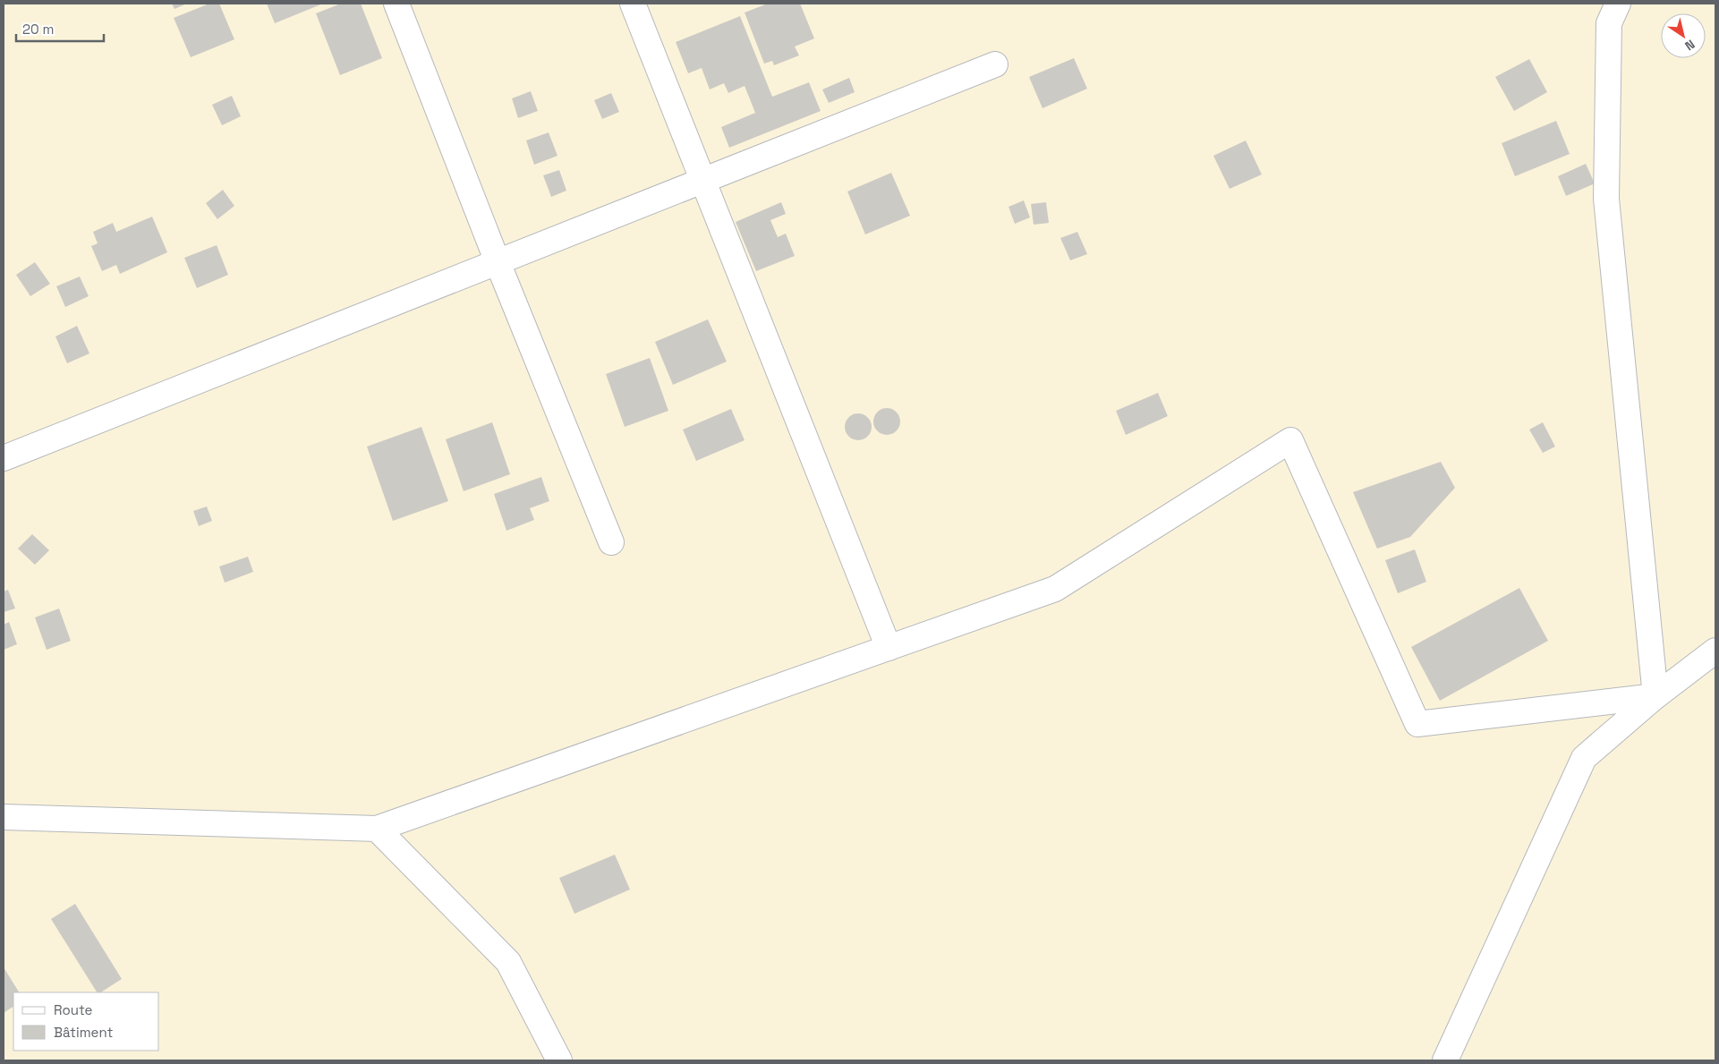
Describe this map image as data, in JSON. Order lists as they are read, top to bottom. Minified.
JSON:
{"legend":["Route","Bâtiment"],"scale_bar":"20 m","north":"bottom right"}
